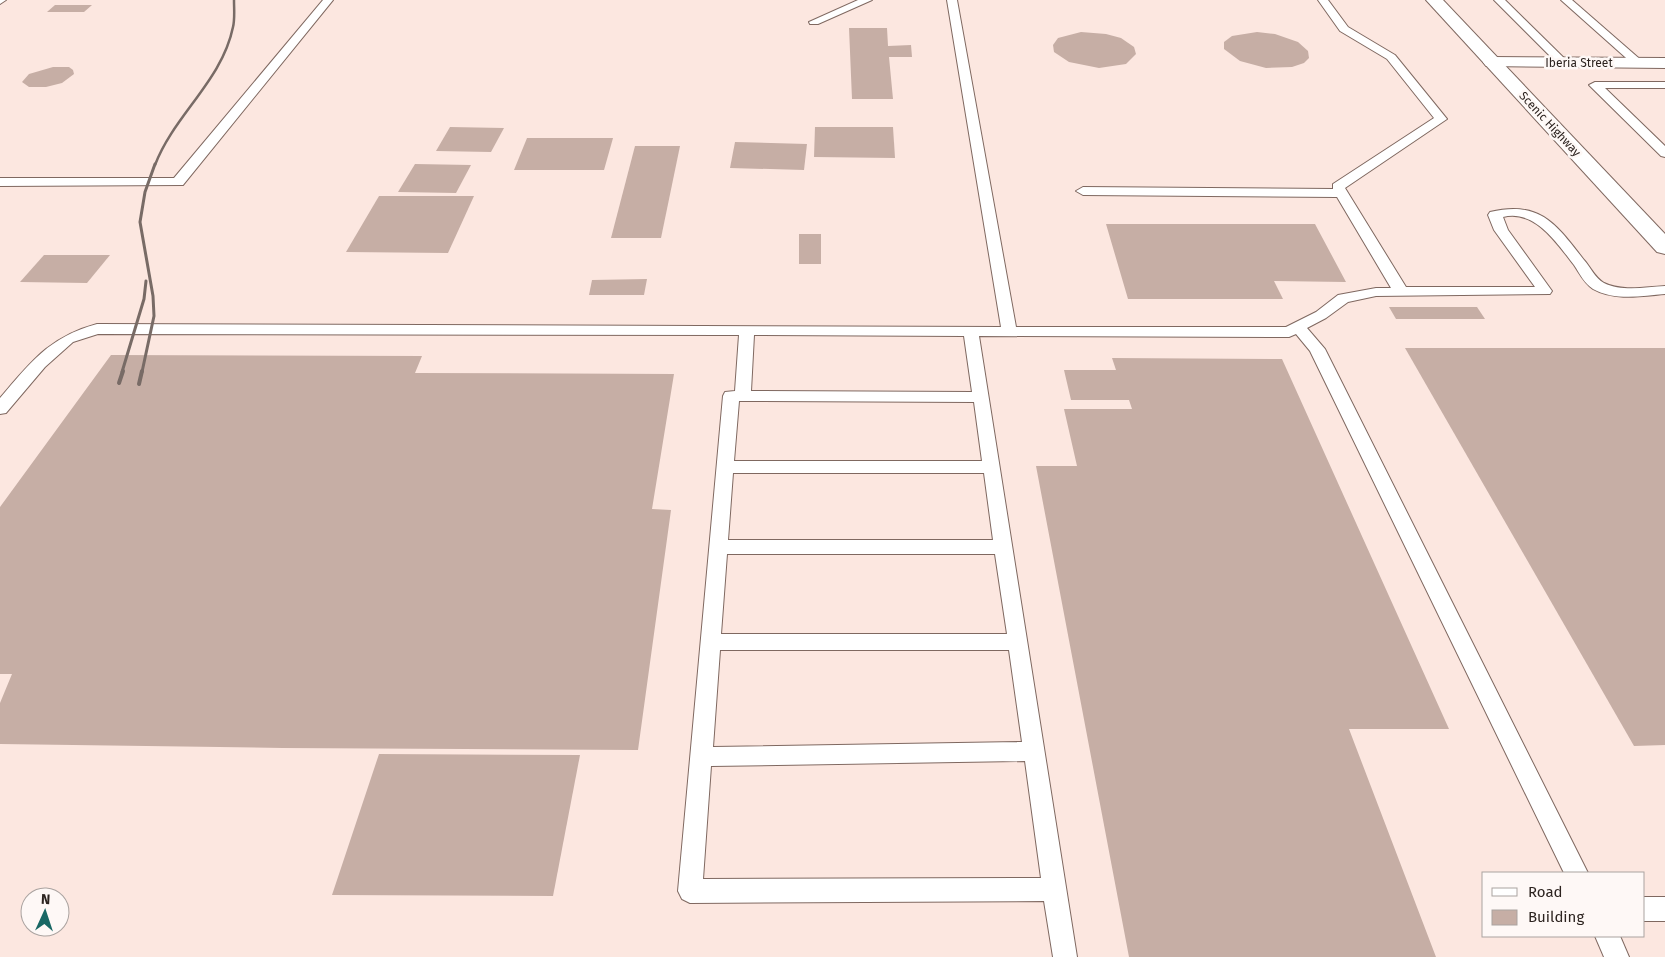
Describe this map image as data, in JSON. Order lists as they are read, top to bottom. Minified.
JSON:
{"streets":{"main road":["Iberia Street","Scenic Highway"]},"crossings":[["Iberia Street","Scenic Highway"]],"legend":["Road","Building"],"north":"top"}
